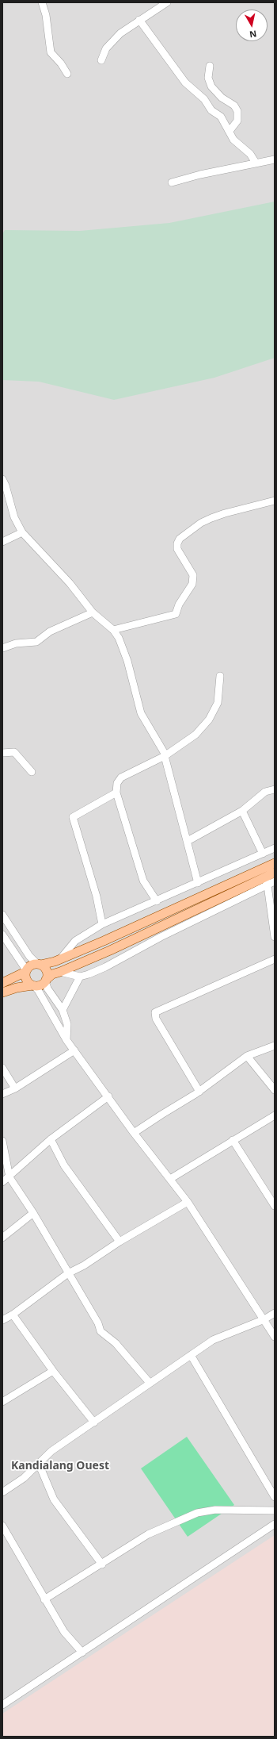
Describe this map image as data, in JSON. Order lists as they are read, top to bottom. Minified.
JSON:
{"districts":["Kandialang Ouest"],"north":"bottom"}
